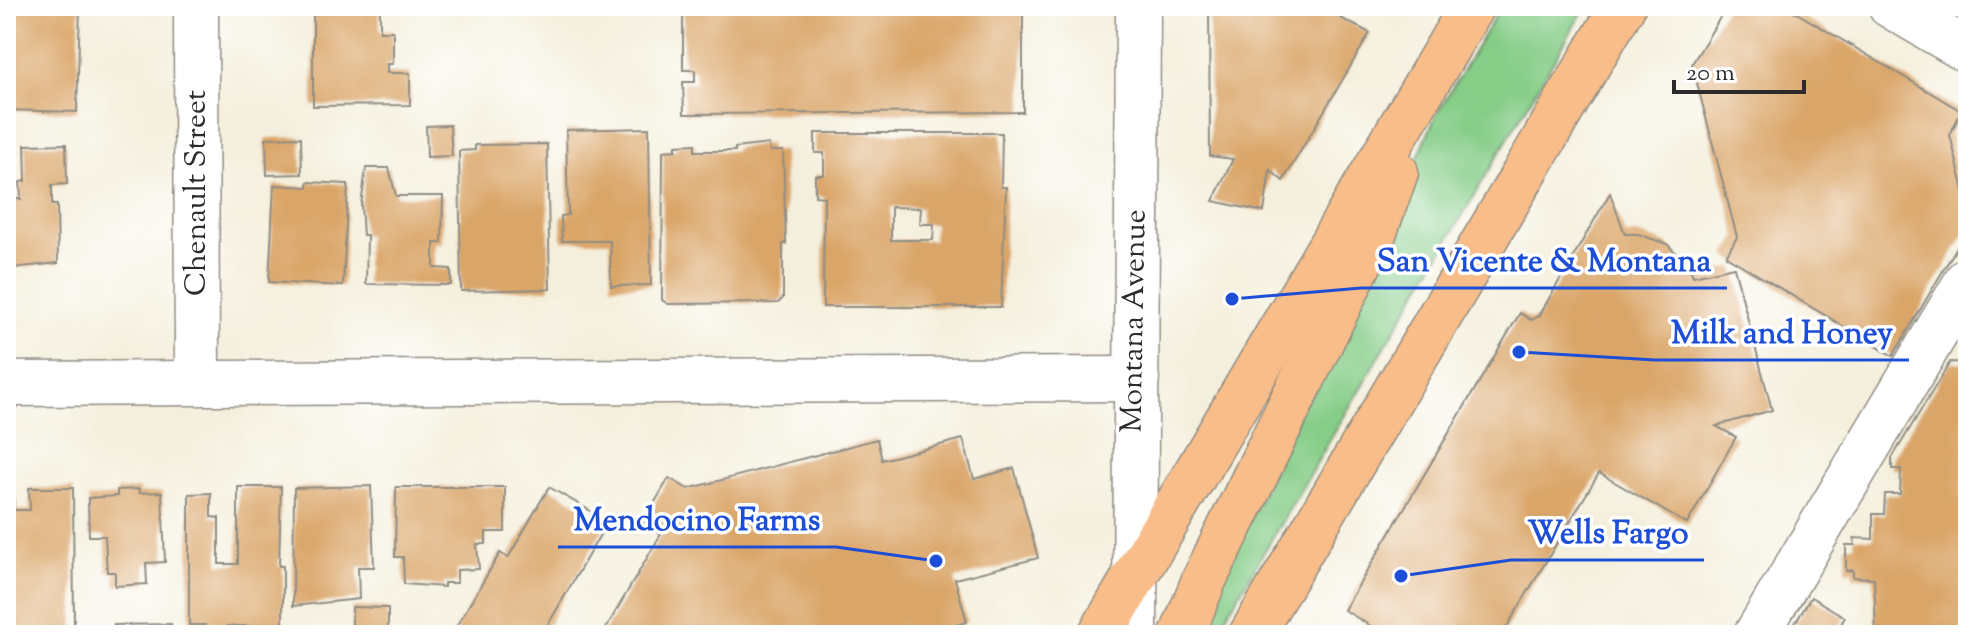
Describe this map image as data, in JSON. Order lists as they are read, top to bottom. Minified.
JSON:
{"streets":{"street":["Chenault Street","Montana Avenue"]},"places":["San Vicente & Montana","Milk and Honey","Mendocino Farms","Wells Fargo"],"scale_bar":"20 m"}
